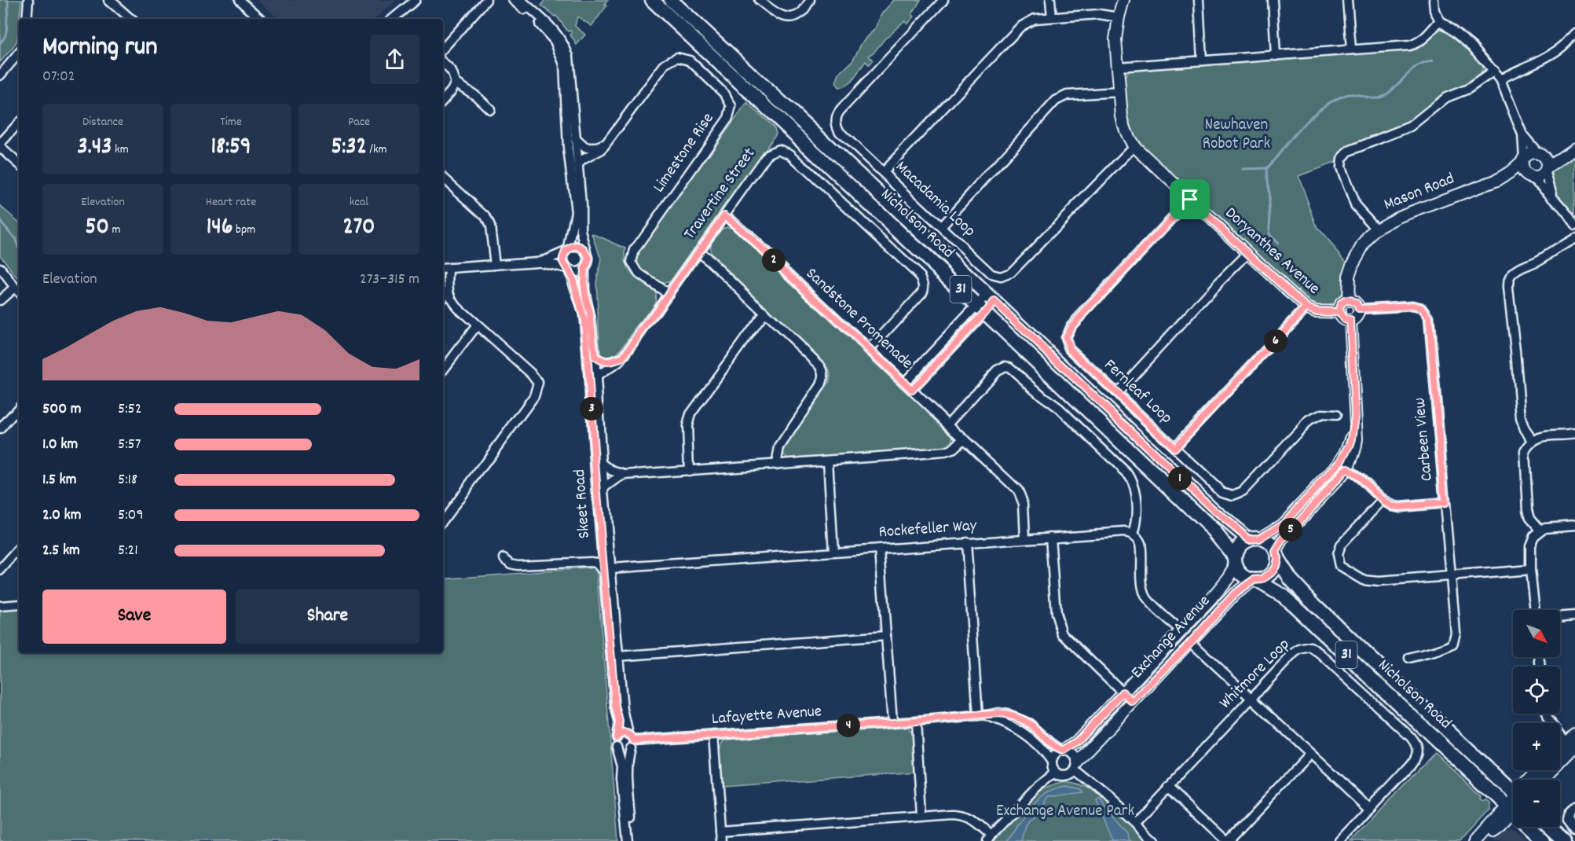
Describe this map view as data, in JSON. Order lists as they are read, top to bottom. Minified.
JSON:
{"streets":{"main road":["Nicholson Road","31"],"street":["Limestone Rise","Mason Road","Travertine Street","Macadamia Loop","Doryanthes Avenue","Sandstone Promenade","Fernleaf Loop","Carbeen View","Skeet Road","Rockefeller Way","Exchange Avenue","Whitmore Loop","Lafayette Avenue"]},"crossings":[["Limestone Rise","Travertine Street"],["Mason Road","Doryanthes Avenue"],["Mason Road","Carbeen View"],["Travertine Street","Sandstone Promenade"],["Travertine Street","Skeet Road"],["Macadamia Loop","Doryanthes Avenue"],["Nicholson Road","Exchange Avenue"],["Doryanthes Avenue","Fernleaf Loop"],["Doryanthes Avenue","Carbeen View"],["Sandstone Promenade","Rockefeller Way"],["Skeet Road","Rockefeller Way"],["Skeet Road","Lafayette Avenue"],["Exchange Avenue","Lafayette Avenue"]],"parks":["Newhaven Robot Park","Exchange Avenue Park"],"north":"bottom right","page":{"heading":["Morning run","07:02"],"stats":[["Distance","3.43 km"],["Time","18:59"],["Pace","5:32 /km"],["Elevation","50 m"],["Heart rate","146 bpm"],["kcal","270"]],"pins":["2","6","3","1","5","4"],"chart":["Elevation","273–315 m"],"list":[{"name":"500 m","note":"5:52"},{"name":"1.0 km","note":"5:57"},{"name":"1.5 km","note":"5:18"},{"name":"2.0 km","note":"5:09"},{"name":"2.5 km","note":"5:21"}],"buttons":["Save","Share"],"map_buttons":["+","−"]}}
